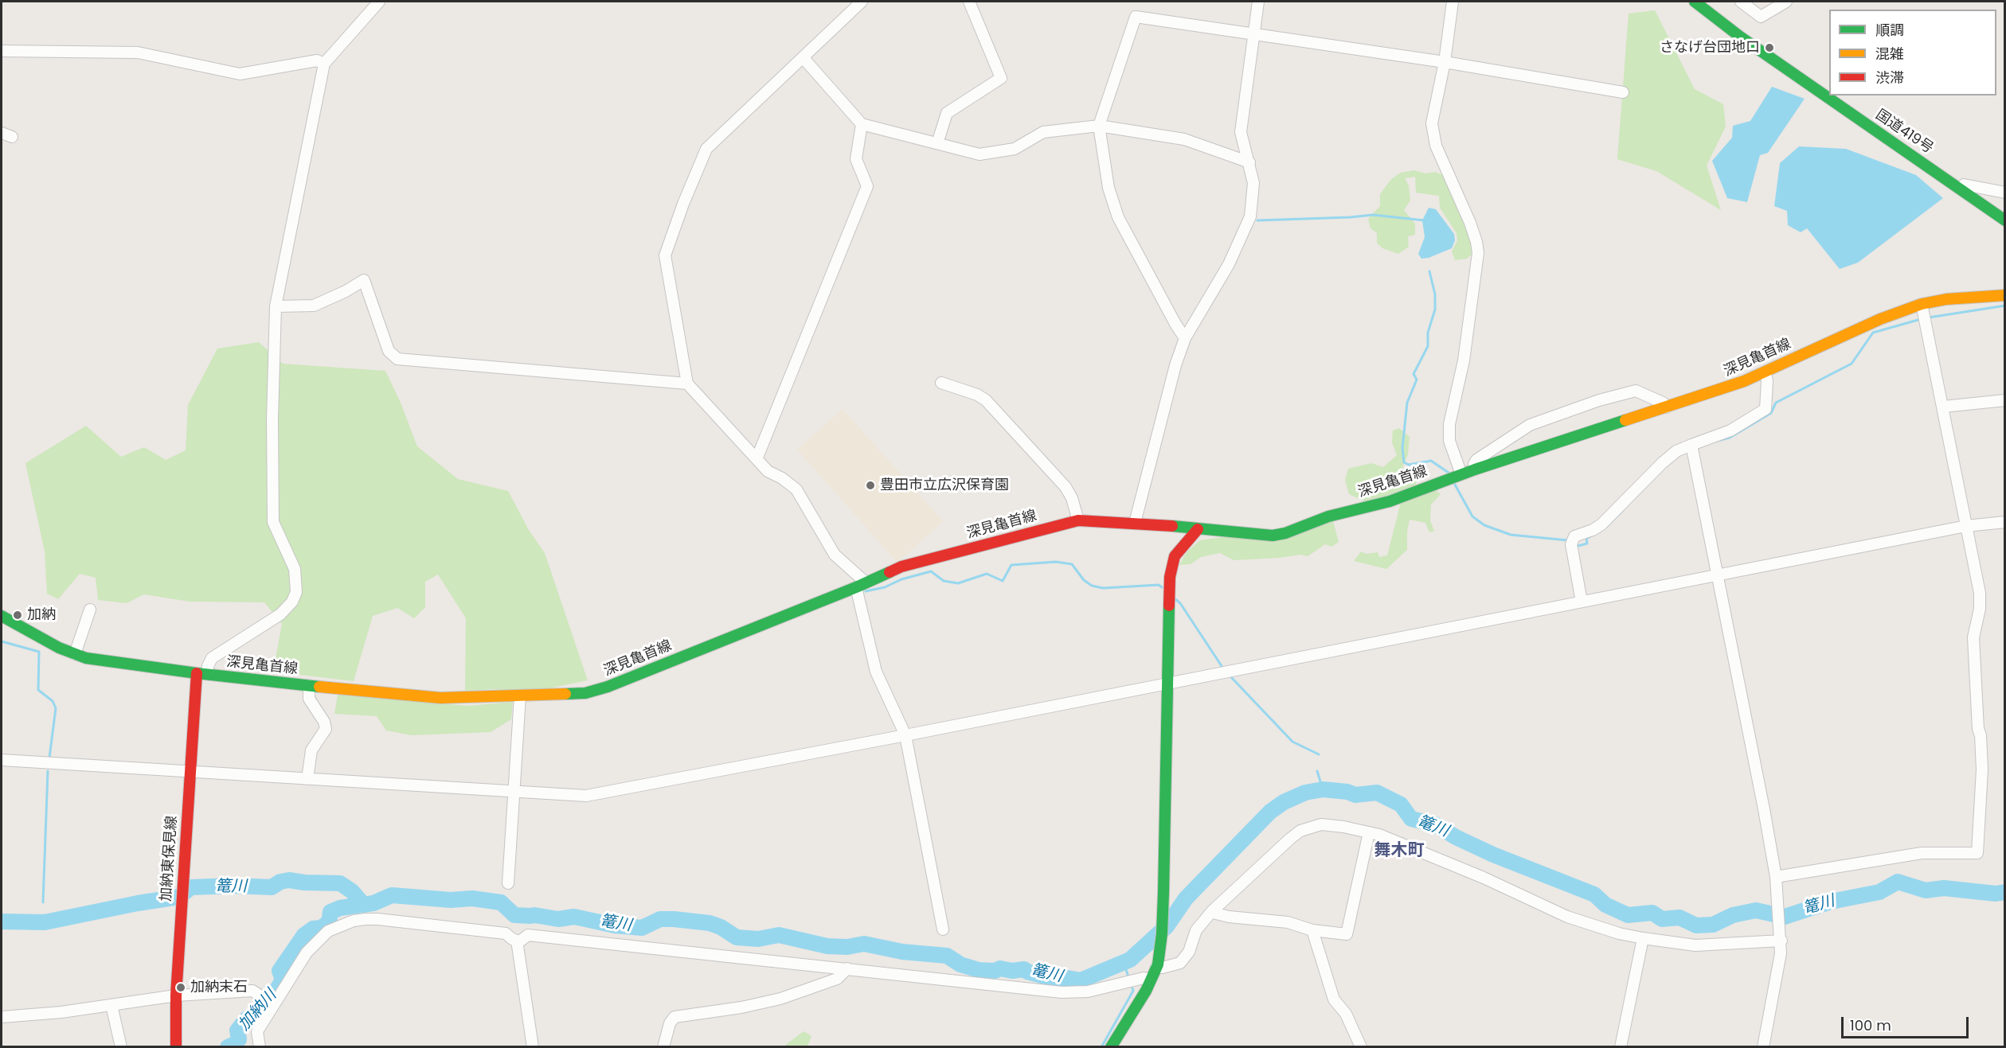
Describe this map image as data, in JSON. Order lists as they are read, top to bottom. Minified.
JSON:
{"streets":{"main road":["国道419号","深見亀首線","加納東保見線"]},"crossings":[["深見亀首線","加納東保見線"]],"districts":["舞木町"],"water":["篭川","加納川"],"places":["さなげ台団地口","豊田市立広沢保育園","加納","加納末石"],"legend":["順調","混雑","渋滞"],"scale_bar":"100 m"}
